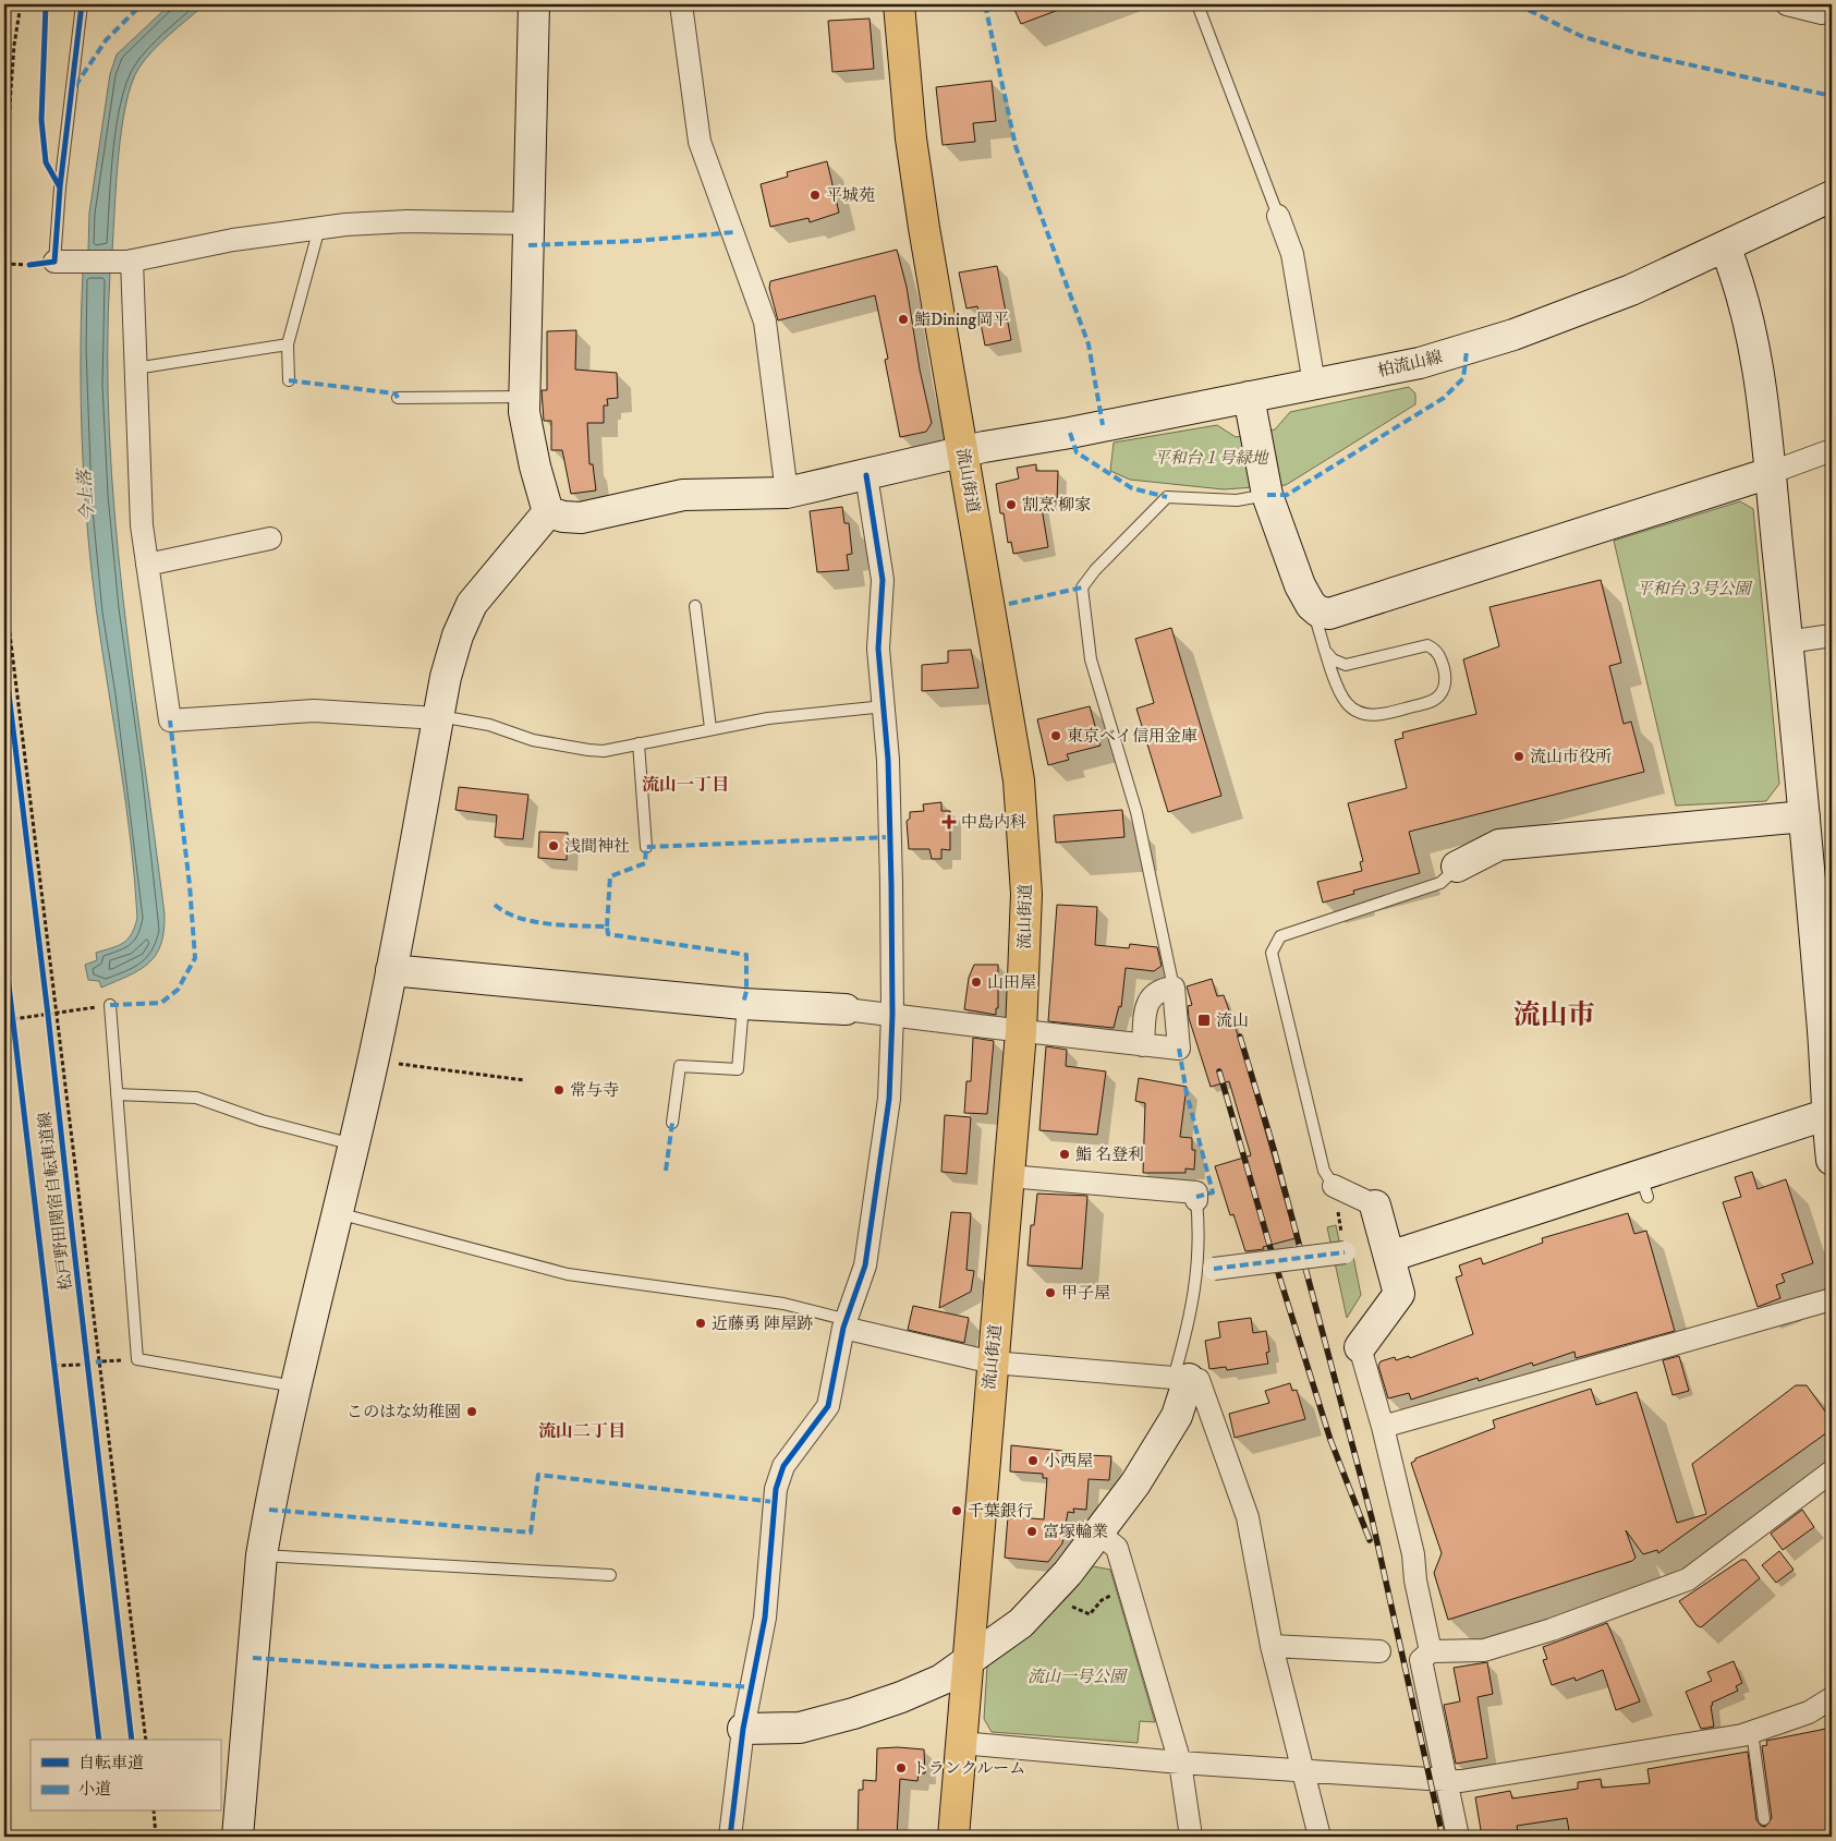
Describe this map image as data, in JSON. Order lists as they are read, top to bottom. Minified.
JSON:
{"streets":{"main road":["流山街道"],"street":["柏流山線"],"cycle path":["松戸野田関宿自転車道線"]},"crossings":[["柏流山線","流山街道"]],"districts":["流山一丁目","流山市","流山二丁目"],"water":["今上落"],"parks":["平和台１号緑地","平和台３号公園","流山一号公園"],"places":{"other":["平城苑","鮨Dining岡平","割烹 柳家","東京ベイ信用金庫","流山市役所","浅間神社","山田屋","常与寺","鮨 名登利","甲子屋","近藤勇 陣屋跡","このはな幼稚園","小西屋","千葉銀行","富塚輪業","トランクルーム"],"health":["中島内科"],"transit":["流山"]},"legend":["自転車道","小道"]}
